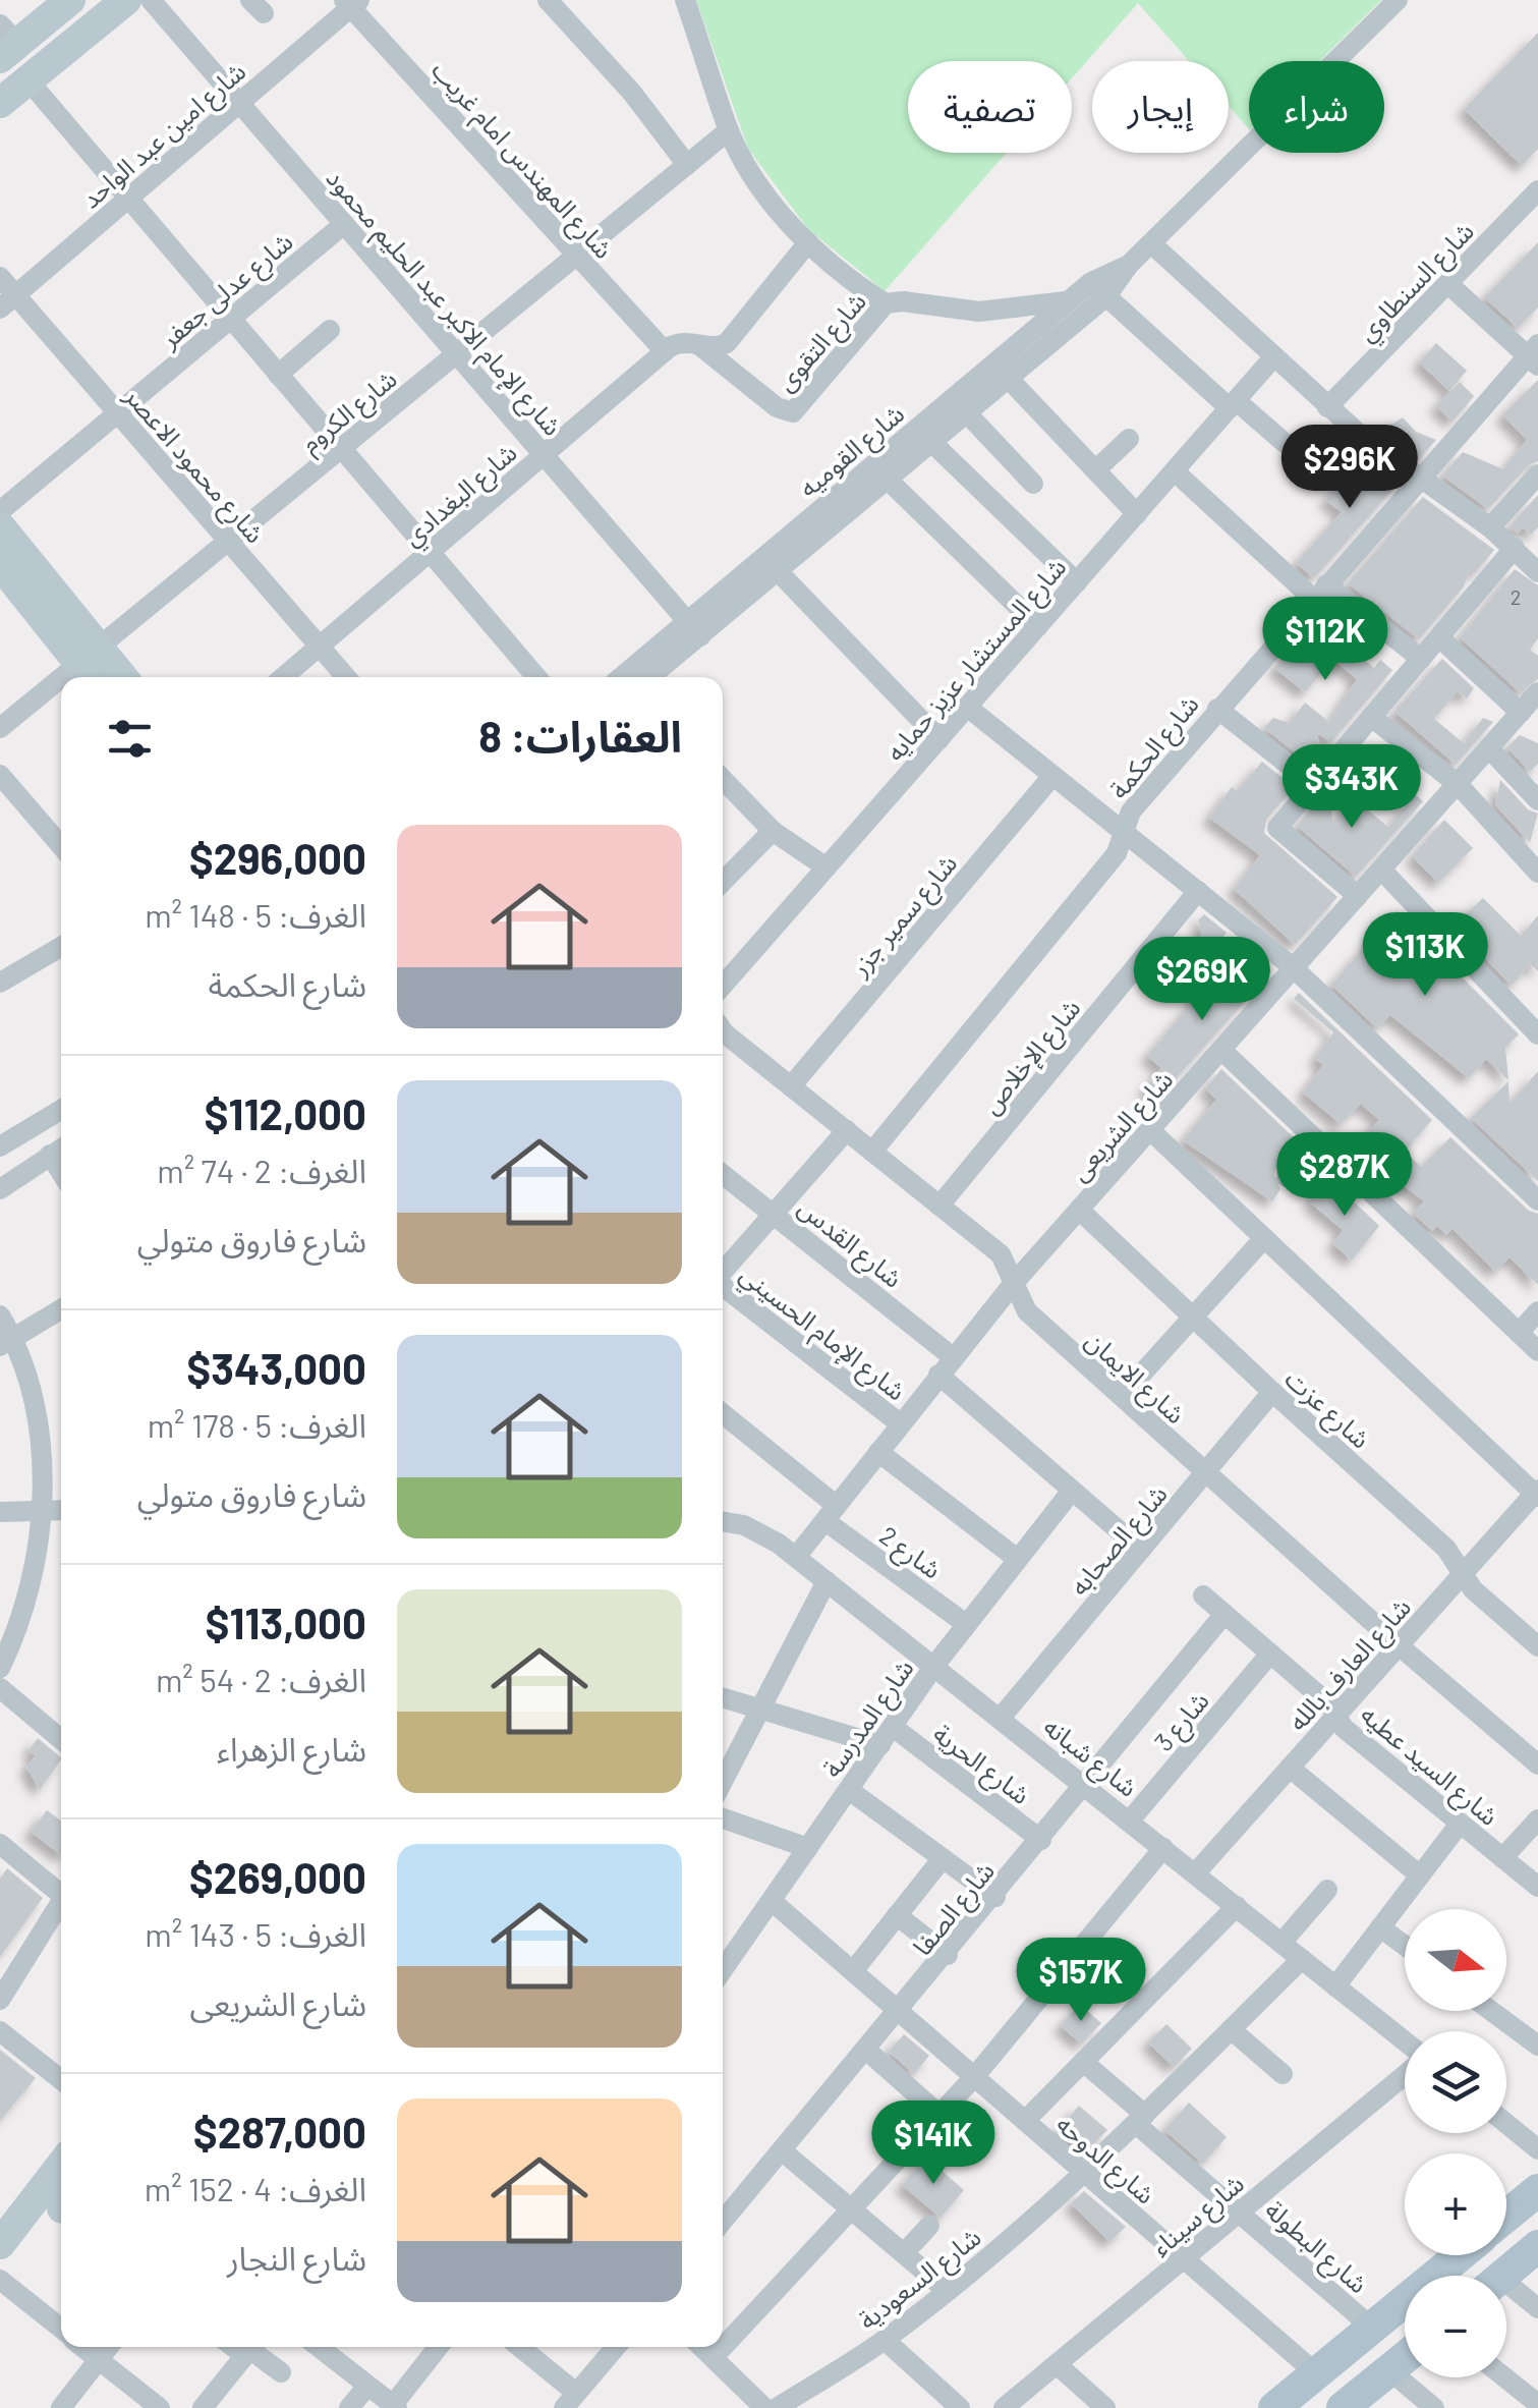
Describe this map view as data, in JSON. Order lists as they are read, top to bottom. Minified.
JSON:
{"streets":{"street":["شارع امين عبد الواحد","شارع المهندس امام غريب","شارع السنطاوي","شارع عدلى جعفر","شارع الإمام الاكبر عبد الحليم محمود","شارع التقوى","شارع الكروم","شارع القوميه","شارع محمود الاعصر","شارع البغدادي","شارع المستشار عزيز حمايه","شارع الحكمة","شارع سمير جزر","شارع الإخلاص","شارع الشريعى","شارع القدس","شارع الإمام الحسيني","شارع الايمان","شارع عزت","شارع الصحابه","شارع 2","شارع العارف بالله","شارع المدرسة","شارع 3","شارع شبانه","شارع الحرية","شارع السيد عطيه","شارع الصفا","شارع الدوحه","شارع سيناء","شارع البطولة","شارع السعودية"]},"crossings":[["شارع امين عبد الواحد","شارع المهندس امام غريب"],["شارع امين عبد الواحد","شارع الإمام الاكبر عبد الحليم محمود"],["شارع امين عبد الواحد","شارع محمود الاعصر"],["شارع المهندس امام غريب","شارع الكروم"],["شارع المهندس امام غريب","شارع البغدادي"],["شارع عدلى جعفر","شارع الإمام الاكبر عبد الحليم محمود"],["شارع عدلى جعفر","شارع محمود الاعصر"],["شارع الإمام الاكبر عبد الحليم محمود","شارع الكروم"],["شارع الإمام الاكبر عبد الحليم محمود","شارع القوميه"],["شارع الإمام الاكبر عبد الحليم محمود","شارع البغدادي"],["شارع التقوى","شارع القوميه"],["شارع التقوى","شارع البغدادي"],["شارع الكروم","شارع محمود الاعصر"],["شارع محمود الاعصر","شارع البغدادي"],["شارع الحكمة","شارع الايمان"],["شارع سمير جزر","شارع الايمان"],["شارع الإخلاص","شارع الايمان"],["شارع الشريعى","شارع القدس"],["شارع الشريعى","شارع الإمام الحسيني"],["شارع الشريعى","شارع الايمان"],["شارع الشريعى","شارع عزت"],["شارع الشريعى","شارع 2"],["شارع الشريعى","شارع شبانه"],["شارع الايمان","شارع الصحابه"],["شارع الايمان","شارع العارف بالله"],["شارع عزت","شارع الصحابه"],["شارع عزت","شارع العارف بالله"],["شارع الصحابه","شارع شبانه"],["شارع 2","شارع المدرسة"],["شارع العارف بالله","شارع شبانه"],["شارع العارف بالله","شارع السيد عطيه"],["شارع المدرسة","شارع شبانه"],["شارع المدرسة","شارع الحرية"],["شارع المدرسة","شارع الدوحه"],["شارع 3","شارع شبانه"],["شارع 3","شارع السيد عطيه"],["شارع شبانه","شارع الصفا"],["شارع شبانه","شارع السعودية"],["شارع الحرية","شارع الصفا"],["شارع السيد عطيه","شارع الصفا"],["شارع الصفا","شارع الدوحه"],["شارع الدوحه","شارع سيناء"],["شارع الدوحه","شارع السعودية"],["شارع سيناء","شارع البطولة"],["شارع البطولة","شارع السعودية"]],"house_numbers":["2"],"north":"right","page":{"chip":["شراء","إيجار","تصفية"],"price":["$296K","$112K","$343K","$113K","$269K","$287K","$157K","$141K"],"heading":"العقارات: 8","list":[{"name":"$296,000","note":"الغرف: 5 · 148 m² · شارع الحكمة"},{"name":"$112,000","note":"الغرف: 2 · 74 m² · شارع فاروق متولي"},{"name":"$343,000","note":"الغرف: 5 · 178 m² · شارع فاروق متولي"},{"name":"$113,000","note":"الغرف: 2 · 54 m² · شارع الزهراء"},{"name":"$269,000","note":"الغرف: 5 · 143 m² · شارع الشريعى"},{"name":"$287,000","note":"الغرف: 4 · 152 m² · شارع النجار"}],"map_buttons":["+","−"]}}
